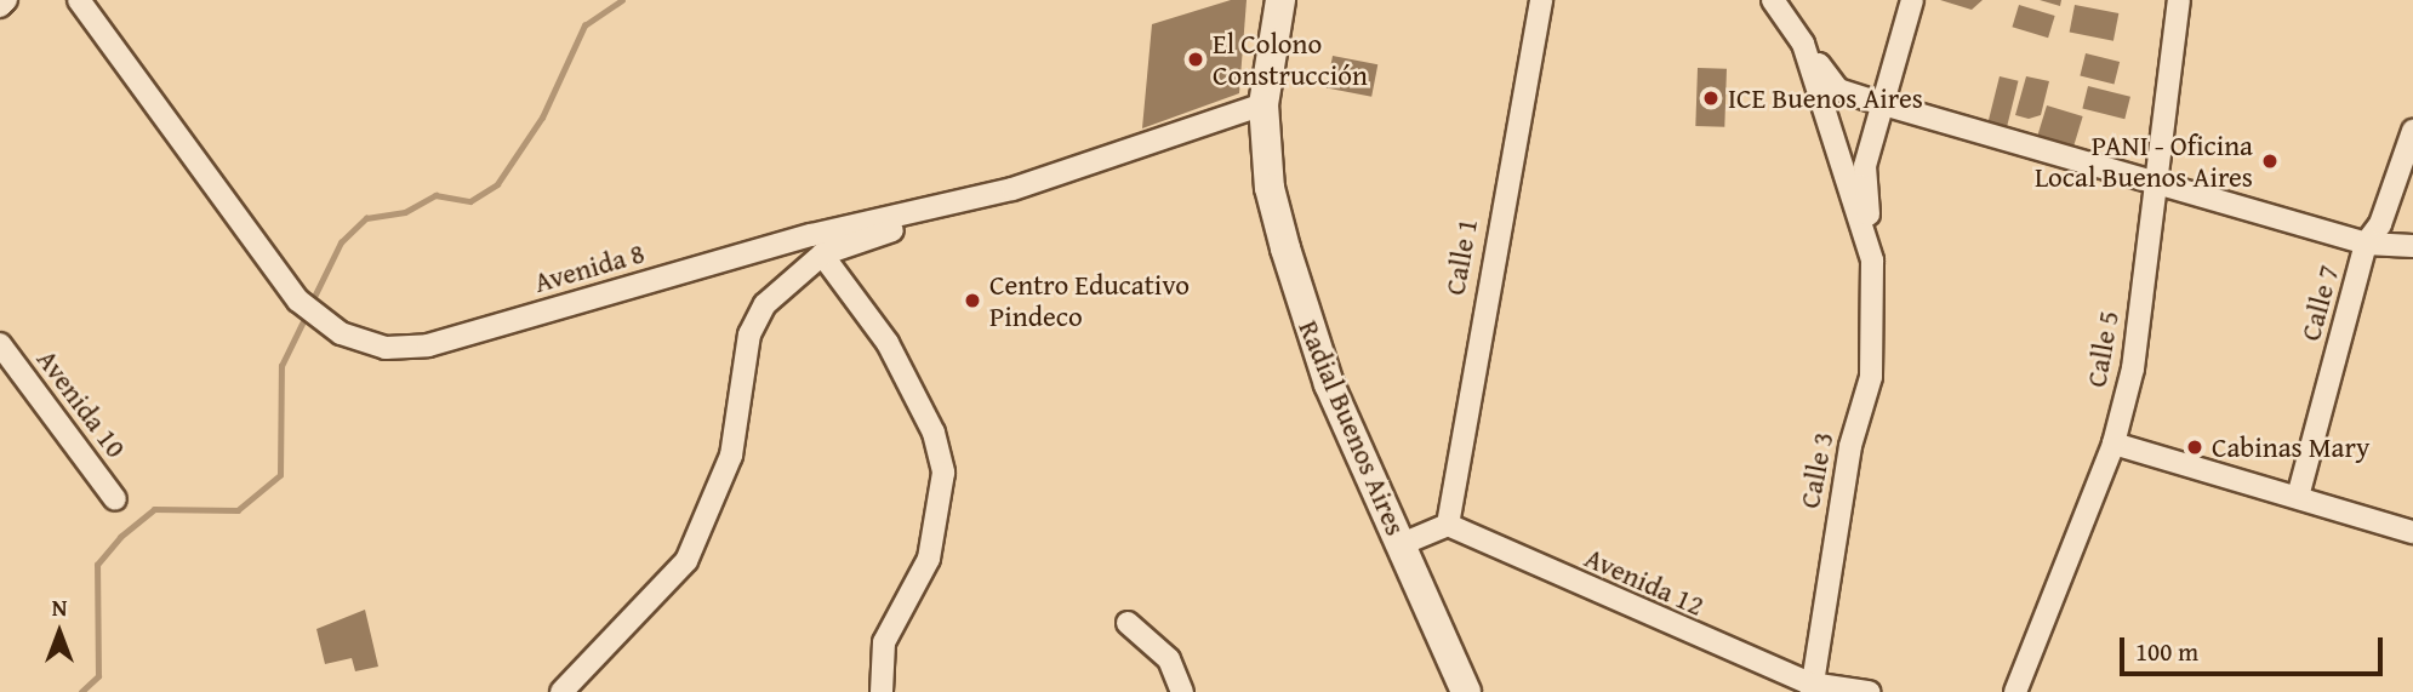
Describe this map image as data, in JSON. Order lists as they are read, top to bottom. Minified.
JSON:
{"streets":{"main road":["Radial Buenos Aires"],"street":["Calle 1","Avenida 8","Calle 7","Calle 5","Avenida 10","Calle 3","Avenida 12"]},"crossings":[["Calle 1","Avenida 12"],["Avenida 8","Radial Buenos Aires"],["Calle 3","Avenida 12"]],"places":["El Colono Construcción","ICE Buenos Aires","PANI - Oficina Local Buenos Aires","Centro Educativo Pindeco","Cabinas Mary"],"scale_bar":"100 m","north":"top"}
